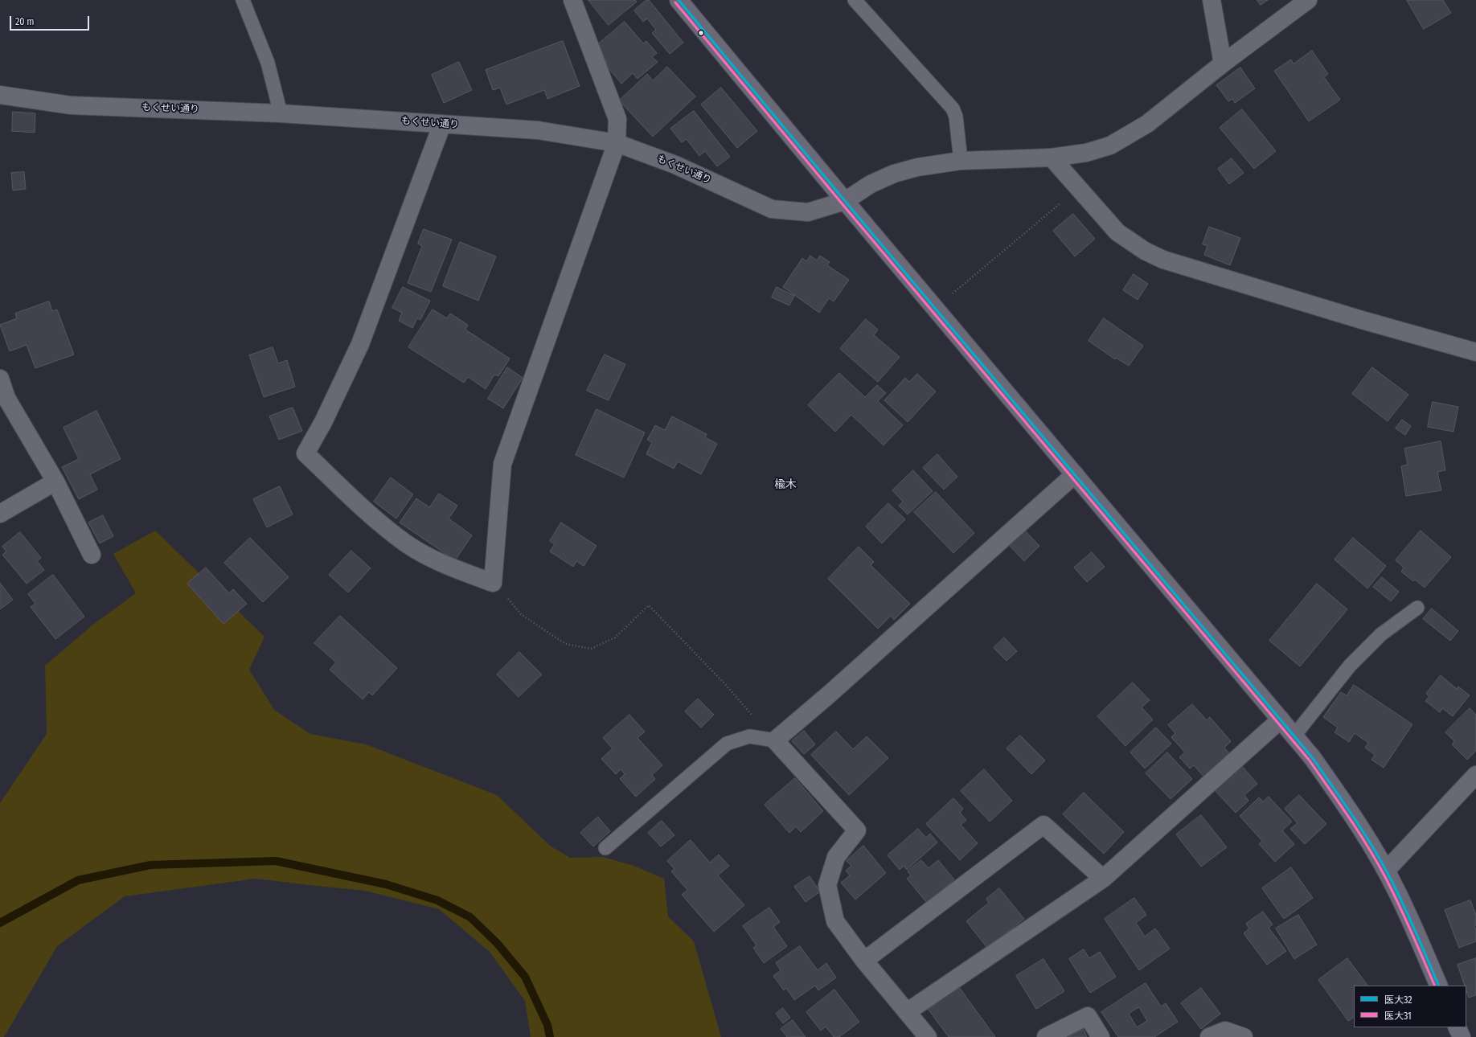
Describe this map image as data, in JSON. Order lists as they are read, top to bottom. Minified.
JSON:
{"streets":{"street":["もくせい通り"]},"districts":["楡木"],"lines":["transit line 医大32","transit line 医大31"],"legend":["医大32","医大31"],"scale_bar":"20 m"}
